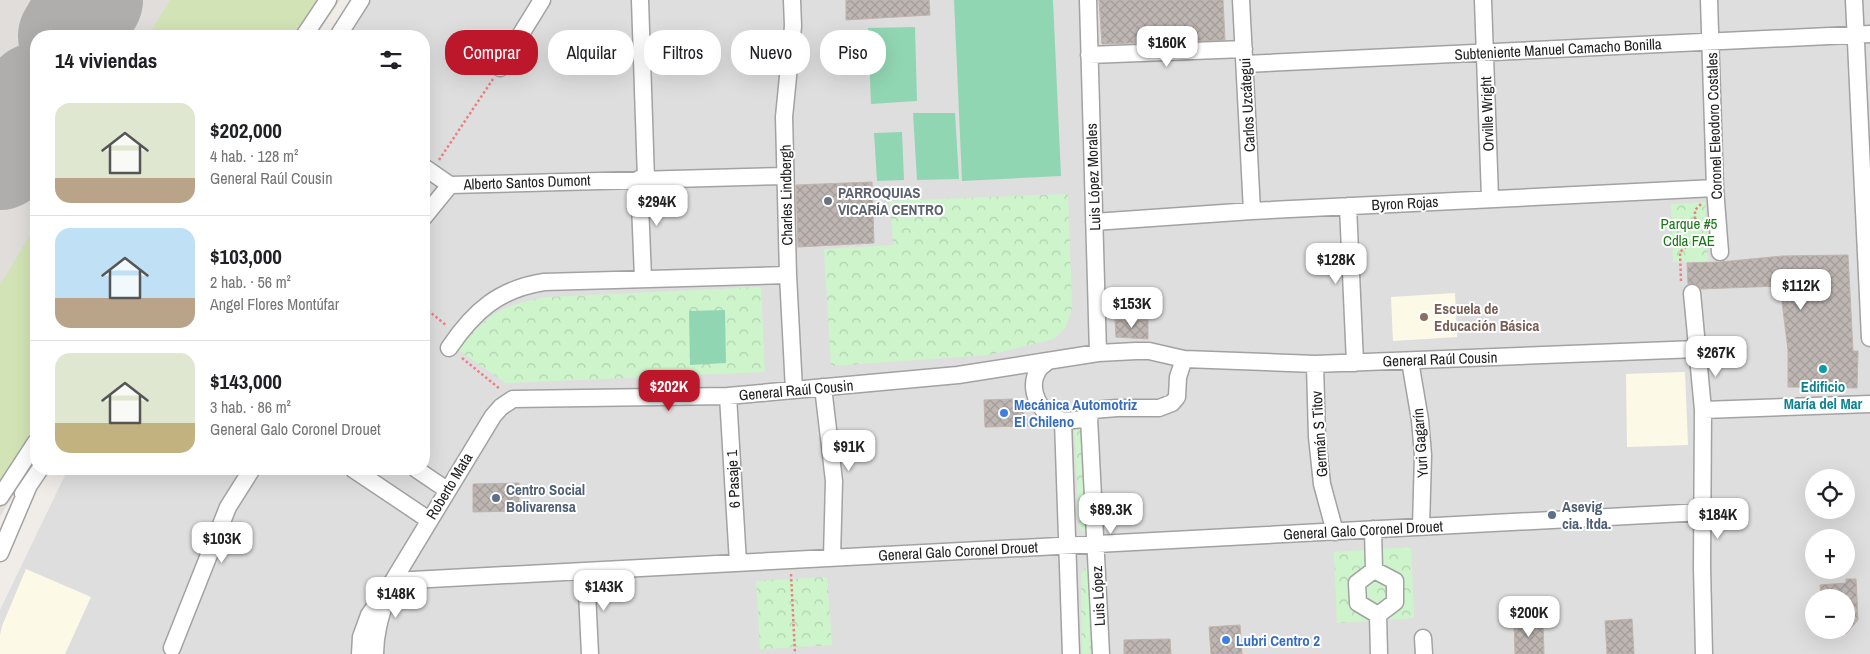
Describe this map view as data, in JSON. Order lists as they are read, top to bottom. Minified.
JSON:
{"streets":{"street":["Subteniente Manuel Camacho Bonilla","Carlos Uzcátegui","Orville Wright","Coronel Eleodoro Costales","Luis López Morales","Alberto Santos Dumont","Charles Lindbergh","Byron Rojas","General Raúl Cousin","Germán S Titov","Yuri Gagarín","6 Pasaje 1","Roberto Mata","General Galo Coronel Drouet","Luis López"]},"crossings":[["Subteniente Manuel Camacho Bonilla","Carlos Uzcátegui"],["Subteniente Manuel Camacho Bonilla","Orville Wright"],["Subteniente Manuel Camacho Bonilla","Coronel Eleodoro Costales"],["Subteniente Manuel Camacho Bonilla","Luis López Morales"],["Carlos Uzcátegui","Byron Rojas"],["Orville Wright","Byron Rojas"],["Coronel Eleodoro Costales","Byron Rojas"],["Luis López Morales","Byron Rojas"],["Luis López Morales","General Raúl Cousin"],["Alberto Santos Dumont","Charles Lindbergh"],["Charles Lindbergh","General Raúl Cousin"],["General Raúl Cousin","Germán S Titov"],["General Raúl Cousin","Yuri Gagarín"],["General Raúl Cousin","6 Pasaje 1"],["General Raúl Cousin","Roberto Mata"],["Germán S Titov","General Galo Coronel Drouet"],["Yuri Gagarín","General Galo Coronel Drouet"],["6 Pasaje 1","General Galo Coronel Drouet"],["Roberto Mata","General Galo Coronel Drouet"],["General Galo Coronel Drouet","Luis López"]],"parks":["Parque #5 Cdla FAE"],"places":["PARROQUIAS VICARÍA CENTRO","Escuela de Educación Básica","Edificio María del Mar","Mecánica Automotriz El Chileno","Centro Social Bolivarensa","Asevig cia. ltda.","Lubri Centro 2"],"page":{"price":["$160K","$294K","$128K","$112K","$153K","$267K","$202K","$91K","$89.3K","$184K","$103K","$143K","$148K","$200K"],"chip":["Comprar","Alquilar","Filtros","Nuevo","Piso"],"heading":"14 viviendas","list":[{"name":"$202,000","note":"4 hab. · 128 m² · General Raúl Cousin"},{"name":"$103,000","note":"2 hab. · 56 m² · Angel Flores Montúfar"},{"name":"$143,000","note":"3 hab. · 86 m² · General Galo Coronel Drouet"}],"map_buttons":["+","−"]}}
